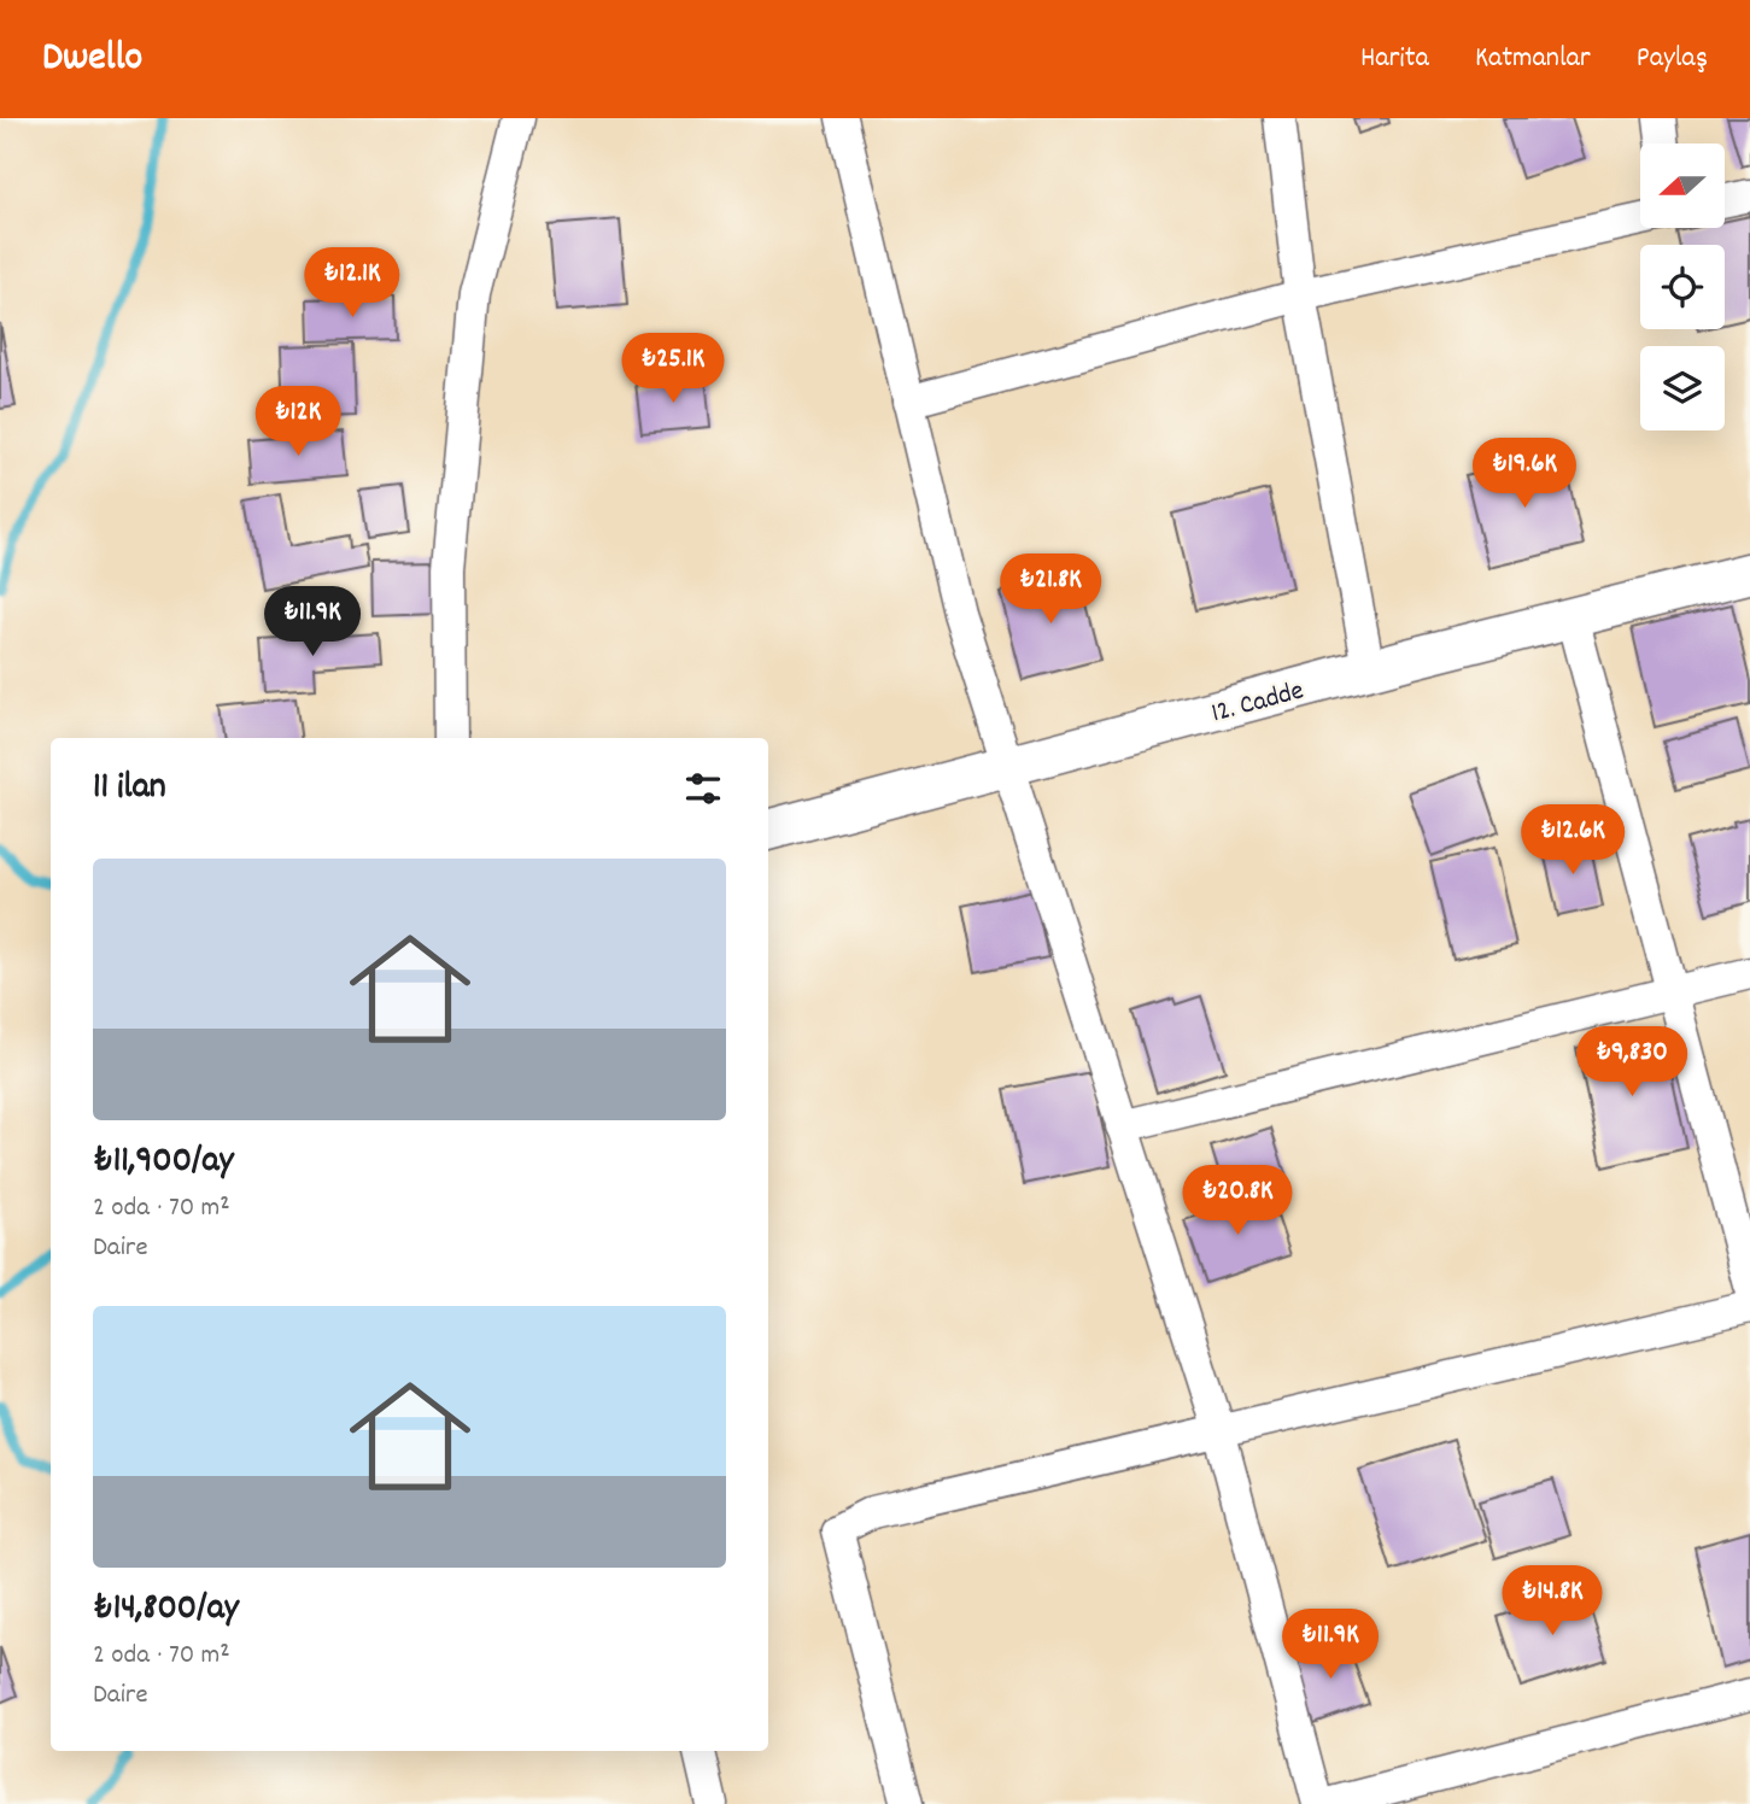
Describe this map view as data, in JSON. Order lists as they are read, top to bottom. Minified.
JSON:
{"streets":{"street":["12. Cadde"]},"north":"left","page":{"header":"Dwello","nav":["Harita","Katmanlar","Paylaş"],"price":["₺12.1K","₺25.1K","₺12K","₺19.6K","₺21.8K","₺11.9K","₺12.6K","₺9,830","₺20.8K","₺14.8K","₺11.9K"],"heading":"11 ilan","list":[{"name":"₺11,900/ay","note":"2 oda · 70 m² · Daire"},{"name":"₺14,800/ay","note":"2 oda · 70 m² · Daire"}]}}
